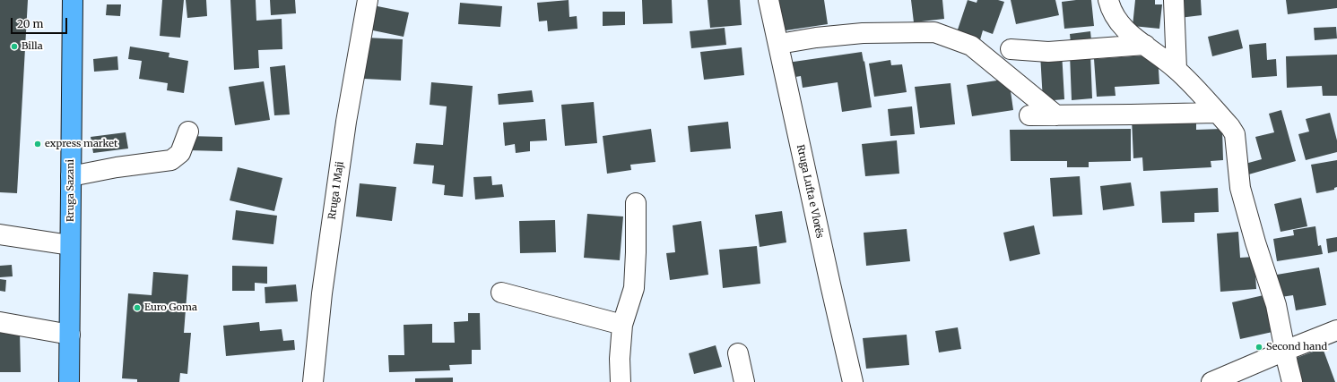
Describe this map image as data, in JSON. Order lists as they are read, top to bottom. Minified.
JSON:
{"streets":{"main road":["Rruga Sazani"],"street":["Rruga 1 Maji","Rruga Lufta e Vlorës"]},"places":["Billa","express market","Euro Goma","Second hand"],"scale_bar":"20 m"}
